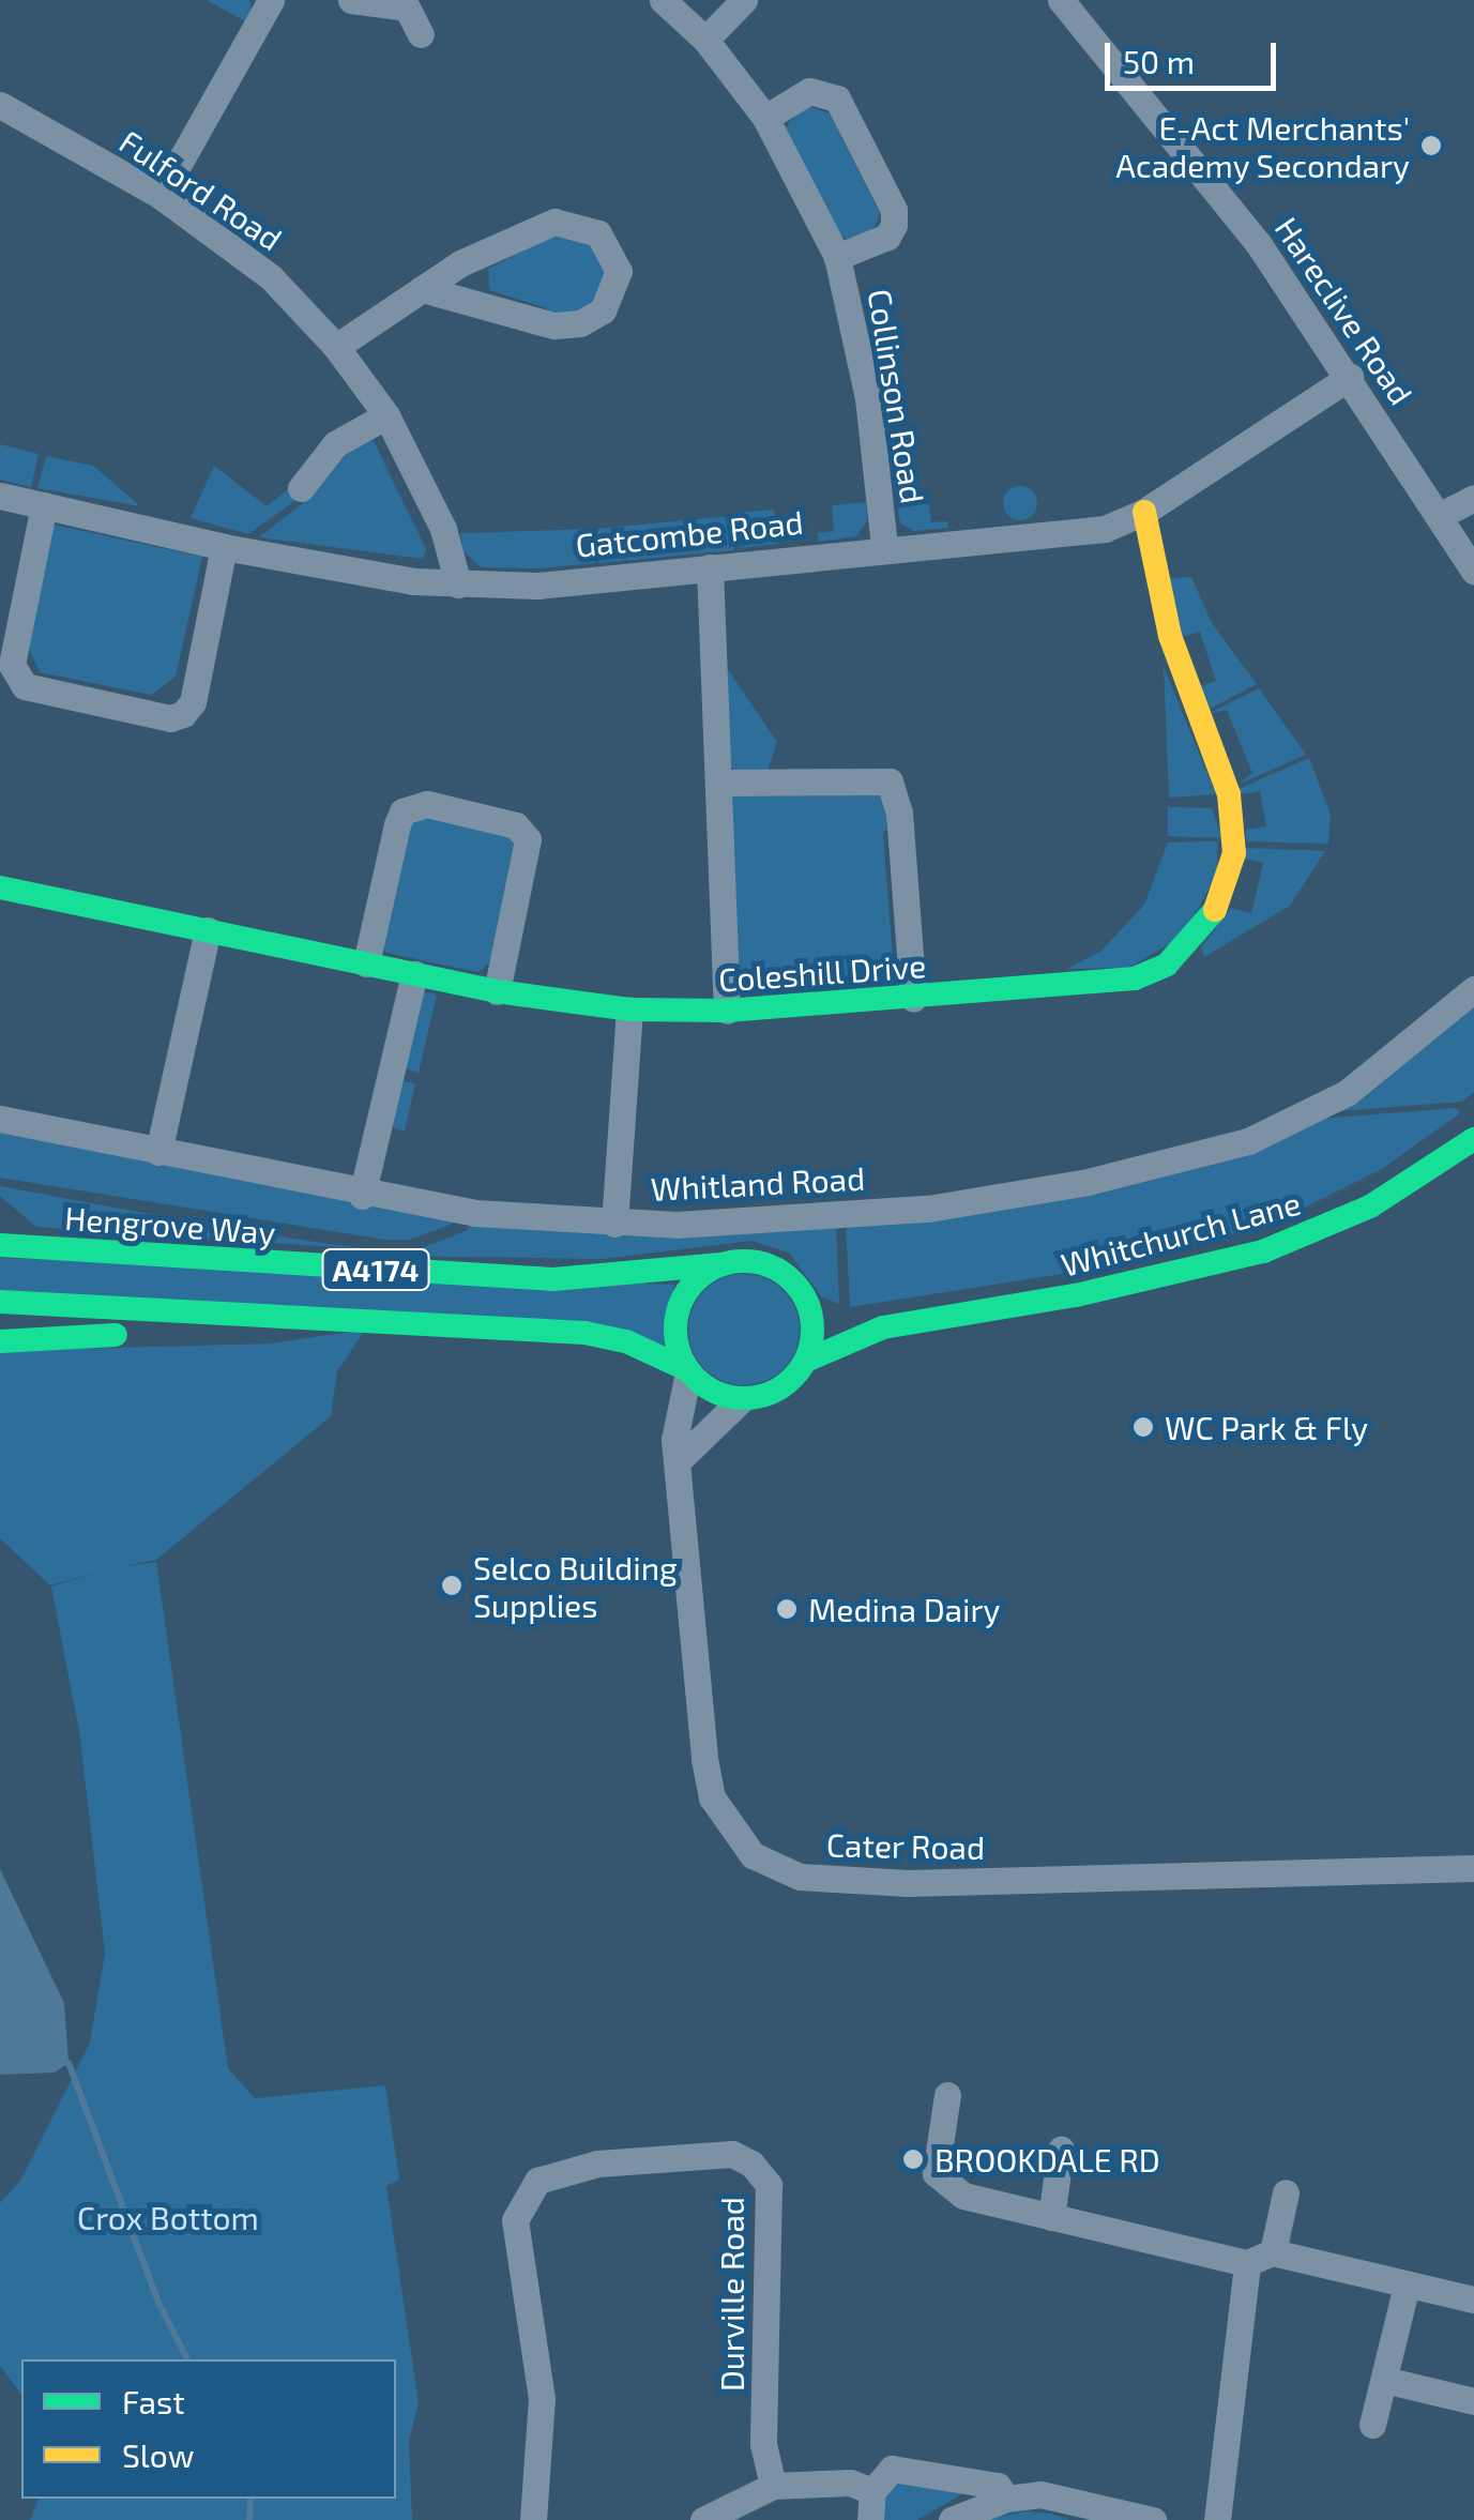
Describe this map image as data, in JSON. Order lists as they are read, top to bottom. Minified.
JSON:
{"streets":{"main road":["Coleshill Drive","Hengrove Way","Whitchurch Lane","A4174"],"street":["Fulford Road","Hareclive Road","Collinson Road","Gatcombe Road","Whitland Road","Cater Road","Durville Road"]},"crossings":[["Fulford Road","Gatcombe Road"],["Hareclive Road","Gatcombe Road"],["Collinson Road","Gatcombe Road"],["Gatcombe Road","Coleshill Drive"],["Hengrove Way","Whitchurch Lane"],["Hengrove Way","A4174"],["Hengrove Way","Cater Road"],["Whitchurch Lane","A4174"],["Whitchurch Lane","Cater Road"],["A4174","Cater Road"]],"parks":["Crox Bottom"],"places":["E-Act Merchants' Academy Secondary","WC Park & Fly","Selco Building Supplies","Medina Dairy","BROOKDALE RD"],"legend":["Fast","Slow"],"scale_bar":"50 m"}
